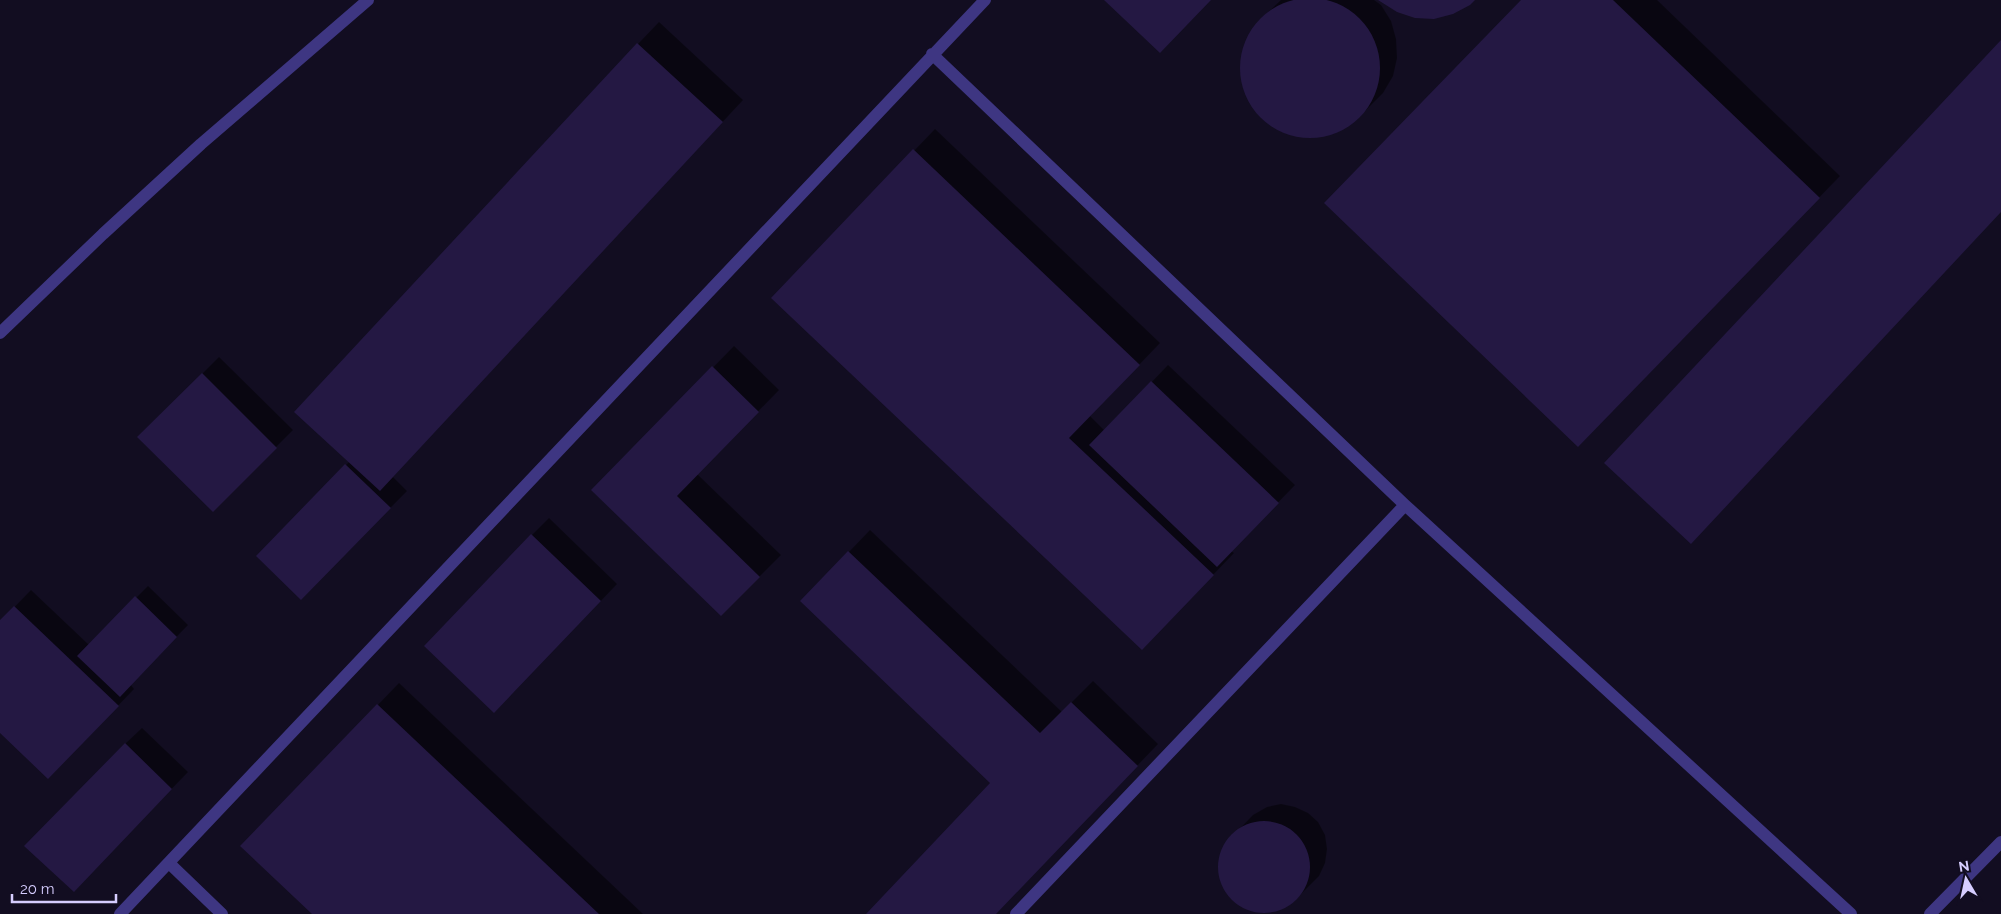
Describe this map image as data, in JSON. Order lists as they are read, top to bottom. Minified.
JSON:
{"scale_bar":"20 m","north":"top"}
